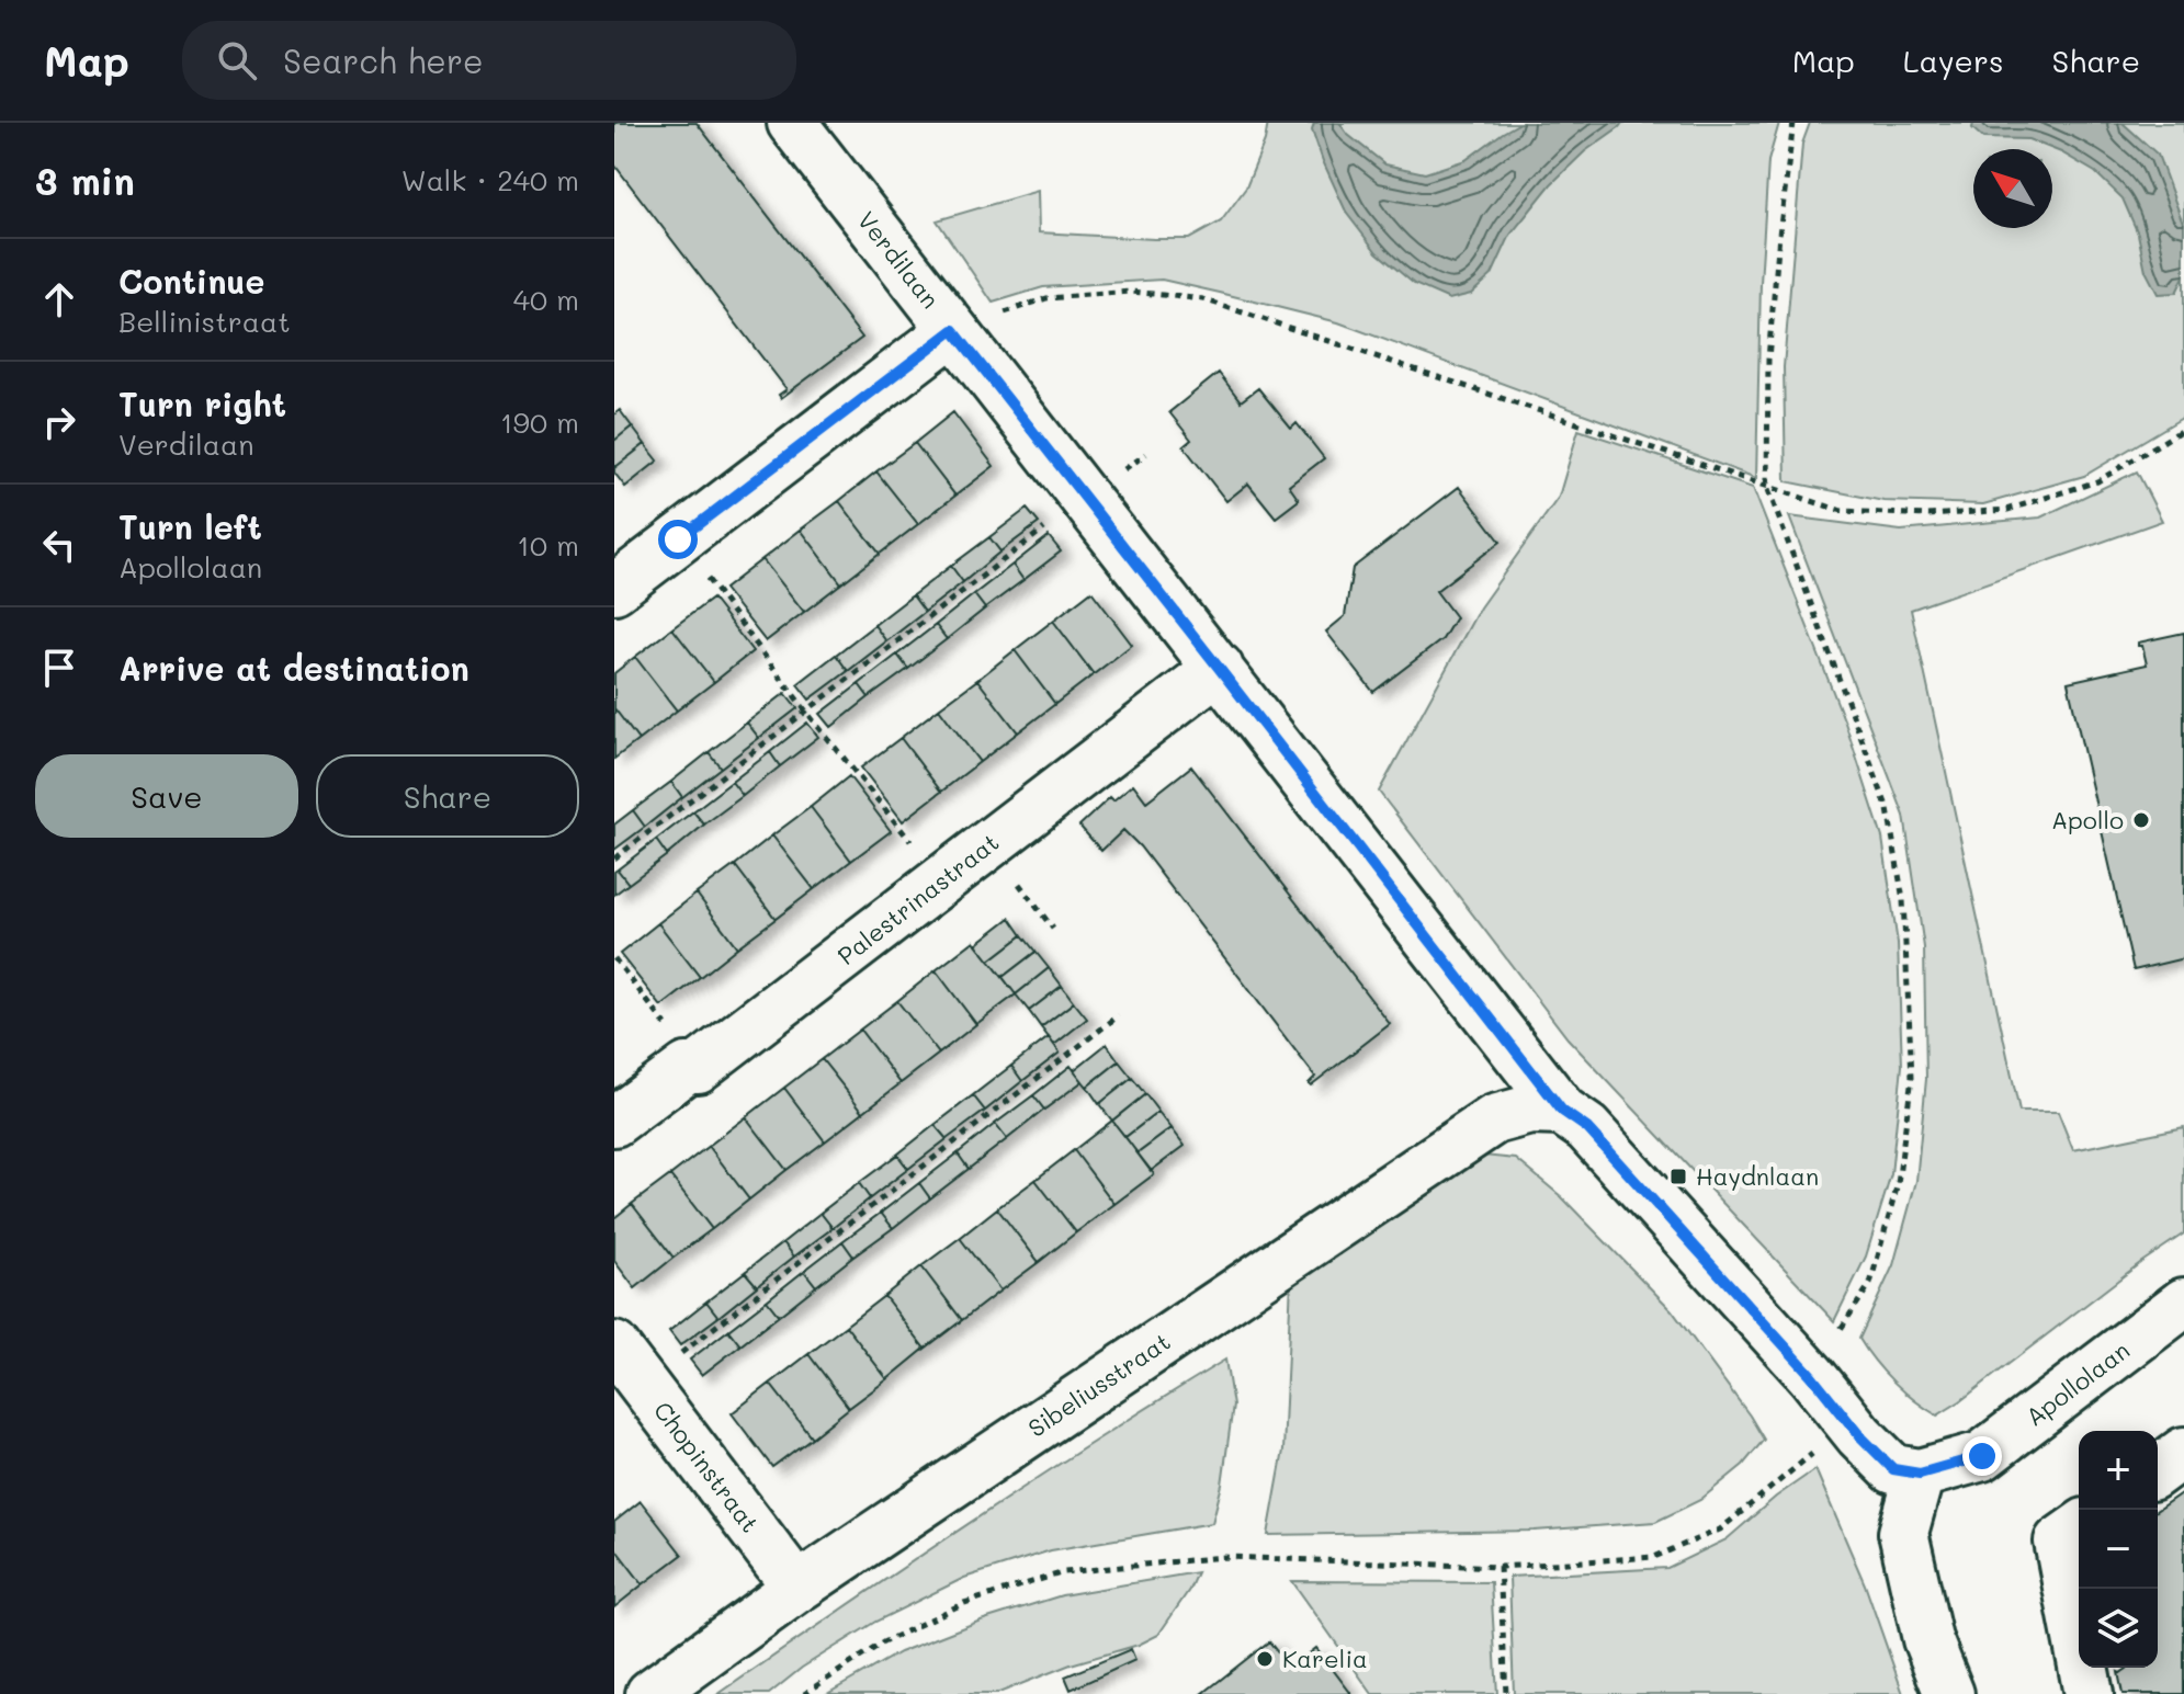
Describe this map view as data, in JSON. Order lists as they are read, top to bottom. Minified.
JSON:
{"streets":{"street":["Verdilaan","Palestrinastraat","Apollolaan","Sibeliusstraat","Chopinstraat"]},"crossings":[["Verdilaan","Palestrinastraat"],["Verdilaan","Apollolaan"],["Verdilaan","Sibeliusstraat"],["Sibeliusstraat","Chopinstraat"]],"places":{"other":["Apollo","Karelia"],"transit":["Haydnlaan"]},"north":"top left","page":{"header":"Map","search":"Search here","nav":["Map","Layers","Share"],"heading":["3 min","Walk · 240 m"],"list":[["Continue","Bellinistraat","40 m"],["Turn right","Verdilaan","190 m"],["Turn left","Apollolaan","10 m"],"Arrive at destination"],"buttons":["Save","Share"],"map_buttons":["+","−"]}}
